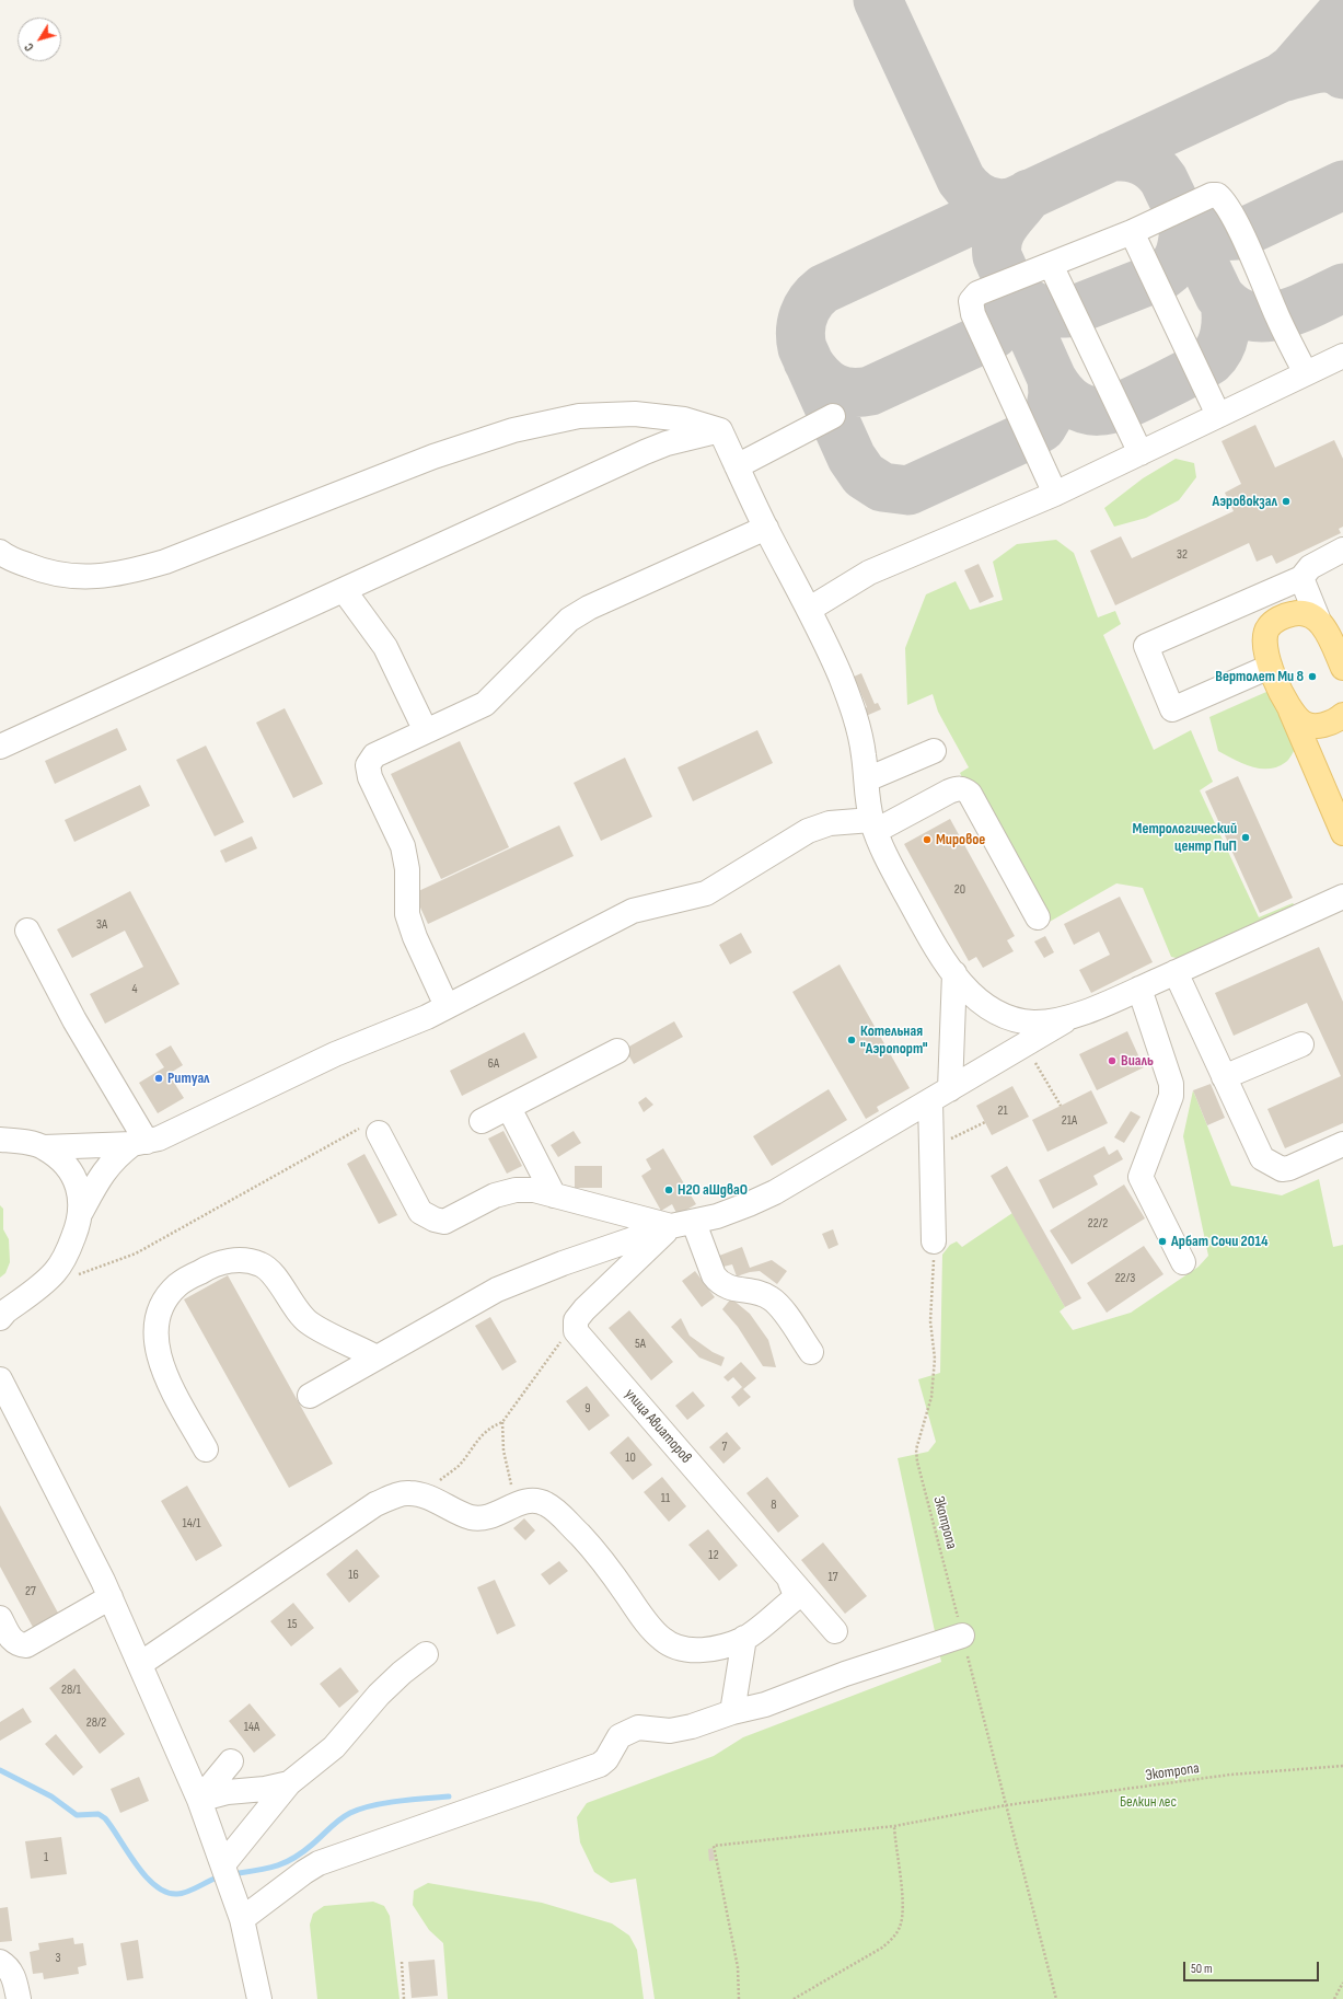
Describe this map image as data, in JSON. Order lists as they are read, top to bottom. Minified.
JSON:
{"streets":{"street":["улица Авиаторов"],"path":["Экотропа"]},"parks":["Белкин лес"],"places":["Аэровокзал","Вертолет Ми 8","Метрологический центр ПиП","Мировое","Котельная \"Аэропорт\"","Виаль","Ритуал","H2O аШдваО","Арбат Сочи 2014"],"house_numbers":["32","20","3А","4","6А","21","21А","22/2","22/3","5А","9","7","10","11","8","14/1","12","16","17","27","15","28/1","28/2","14А","1","3"],"scale_bar":"50 m","north":"bottom left"}
